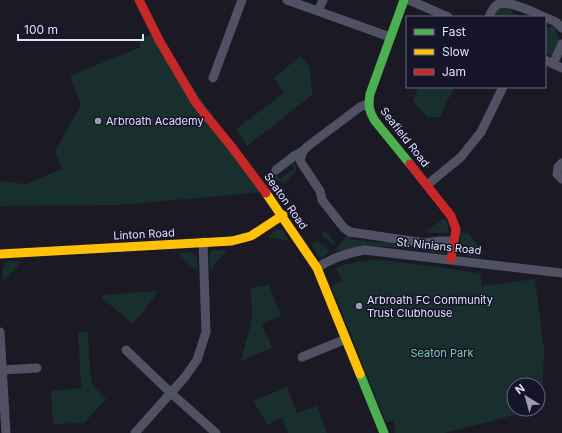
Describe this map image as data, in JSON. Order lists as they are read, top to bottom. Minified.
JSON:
{"streets":{"street":["Seafield Road","Seaton Road","Linton Road","St. Ninians Road"]},"crossings":[["Seafield Road","St. Ninians Road"],["Seaton Road","Linton Road"],["Seaton Road","St. Ninians Road"]],"parks":["Seaton Park"],"places":["Arbroath Academy","Arbroath FC Community Trust Clubhouse"],"legend":["Fast","Slow","Jam"],"scale_bar":"100 m","north":"top left"}
